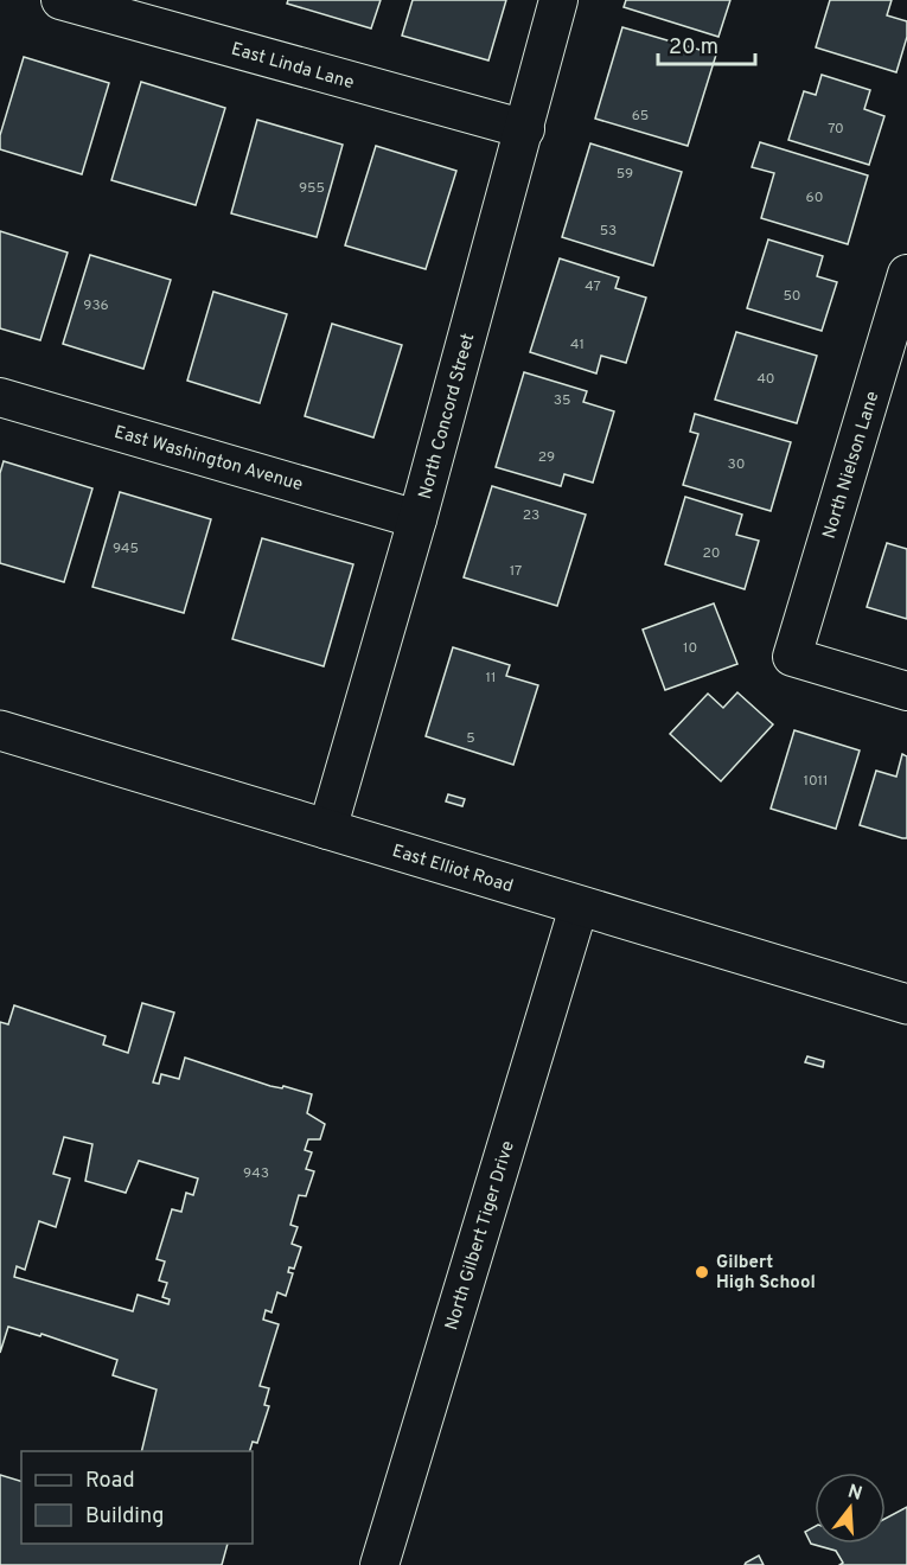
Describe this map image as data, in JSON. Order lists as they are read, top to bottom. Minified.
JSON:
{"streets":{"main road":["East Elliot Road"],"street":["East Linda Lane","North Concord Street","East Washington Avenue","North Nielson Lane","North Gilbert Tiger Drive"]},"crossings":[["East Linda Lane","North Concord Street"],["North Concord Street","East Washington Avenue"],["North Concord Street","East Elliot Road"],["East Elliot Road","North Gilbert Tiger Drive"]],"places":["Gilbert High School"],"house_numbers":["65","70","59","955","60","53","47","50","936","41","40","35","29","30","23","945","20","17","10","11","5","1011","943"],"legend":["Road","Building"],"scale_bar":"20 m","north":"top"}
